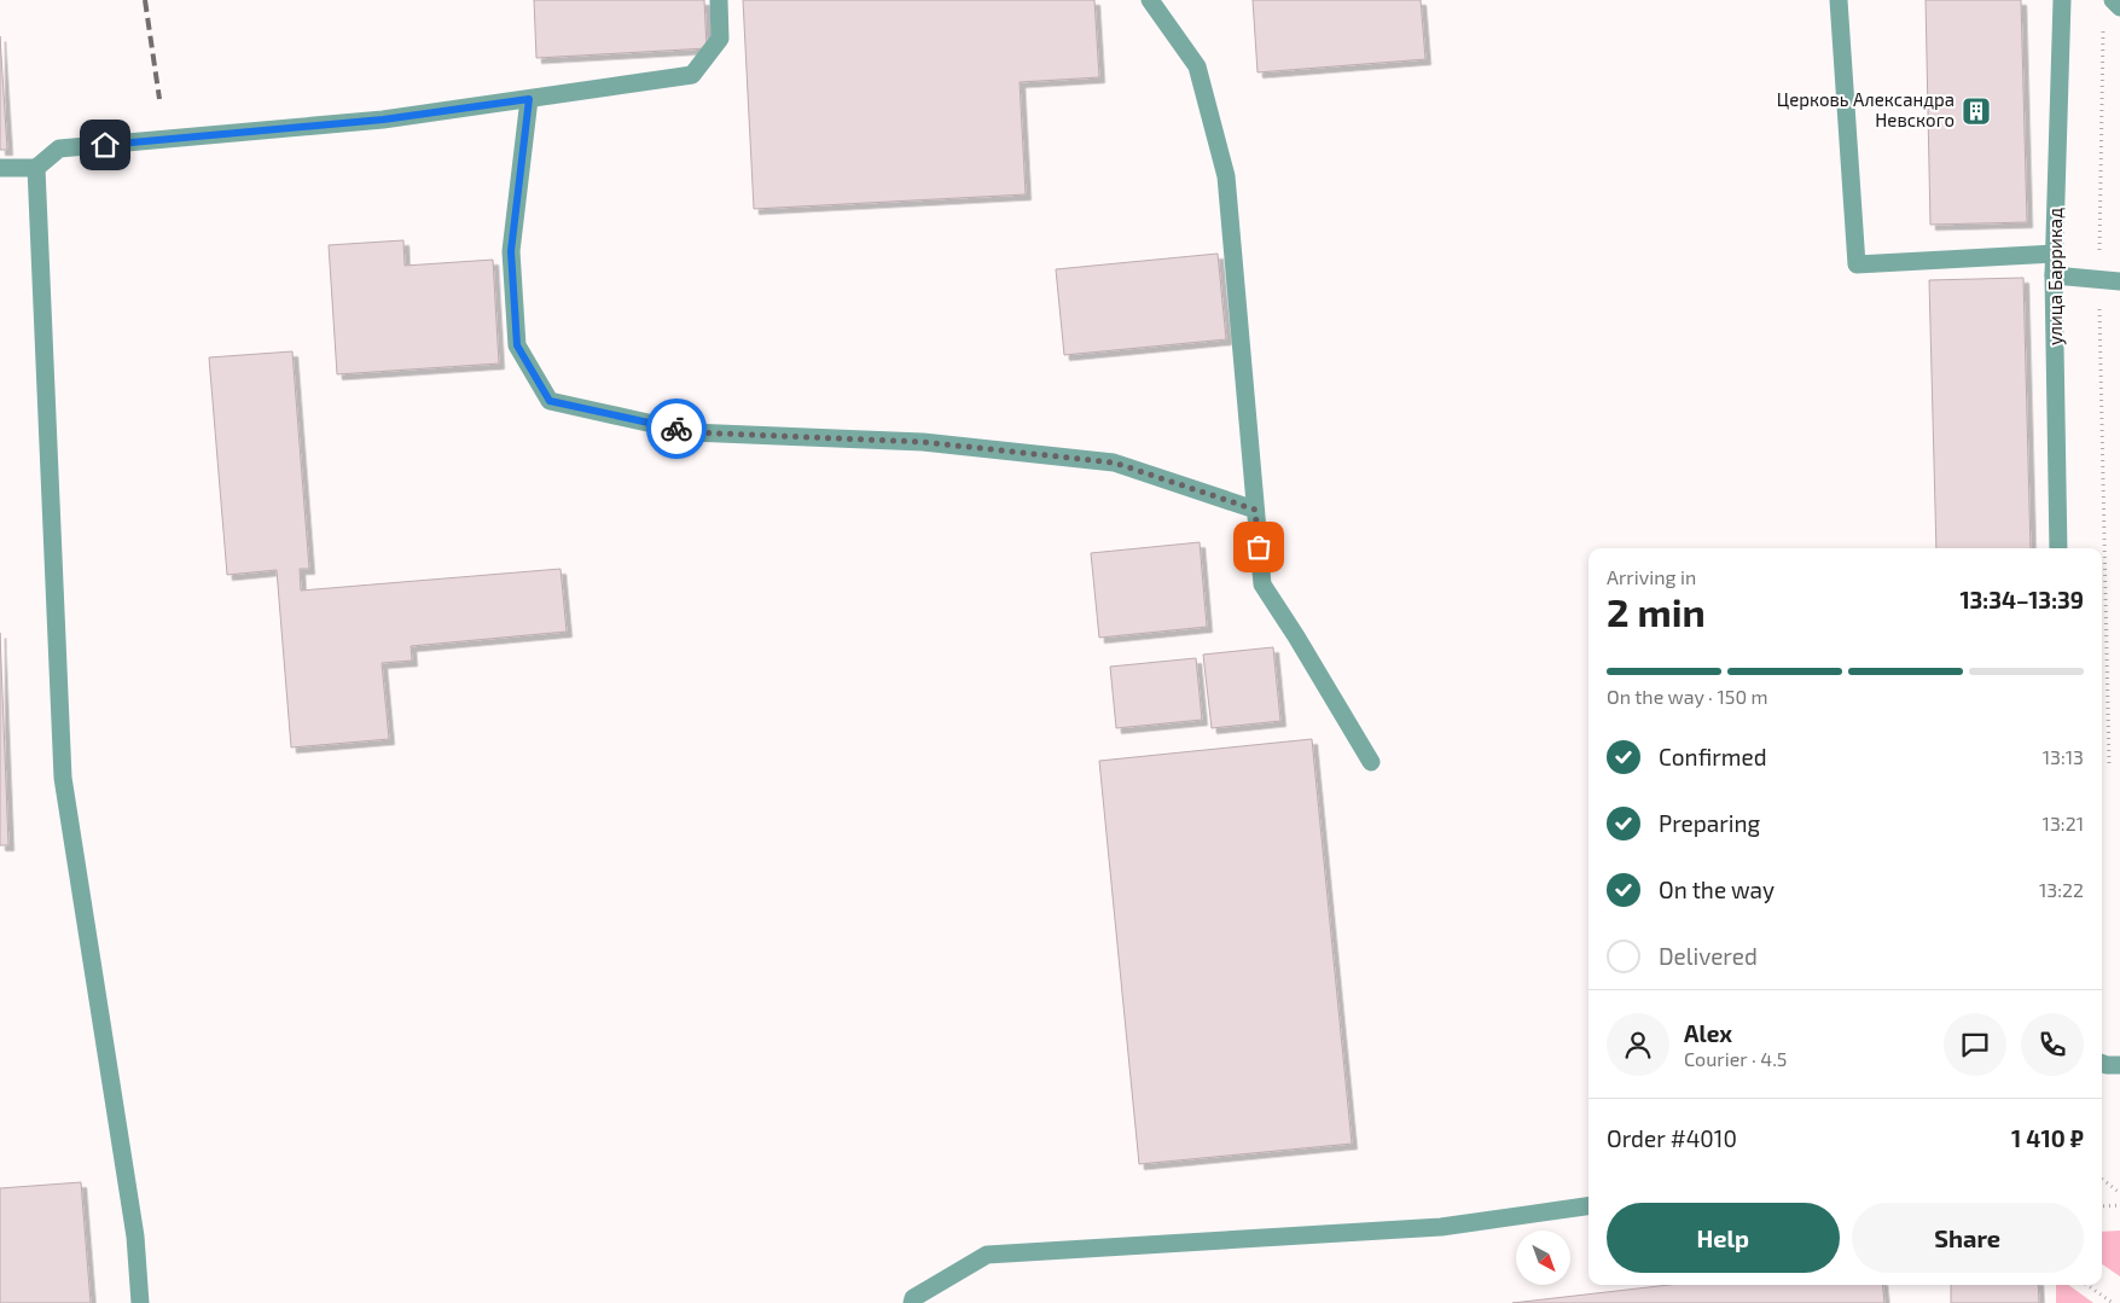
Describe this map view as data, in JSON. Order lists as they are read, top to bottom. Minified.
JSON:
{"streets":{"street":["улица Баррикад"]},"places":{"building":["Церковь Александра Невского"]},"north":"bottom right","page":{"heading":["2 min","Arriving in","13:34–13:39"],"panel":["Alex","Courier · 4.5","Order #4010","1 410 ₽"],"bar":"On the way · 150 m","list":[["Confirmed","13:13"],["Preparing","13:21"],["On the way","13:22"],"Delivered"],"buttons":["Help","Share"]}}
